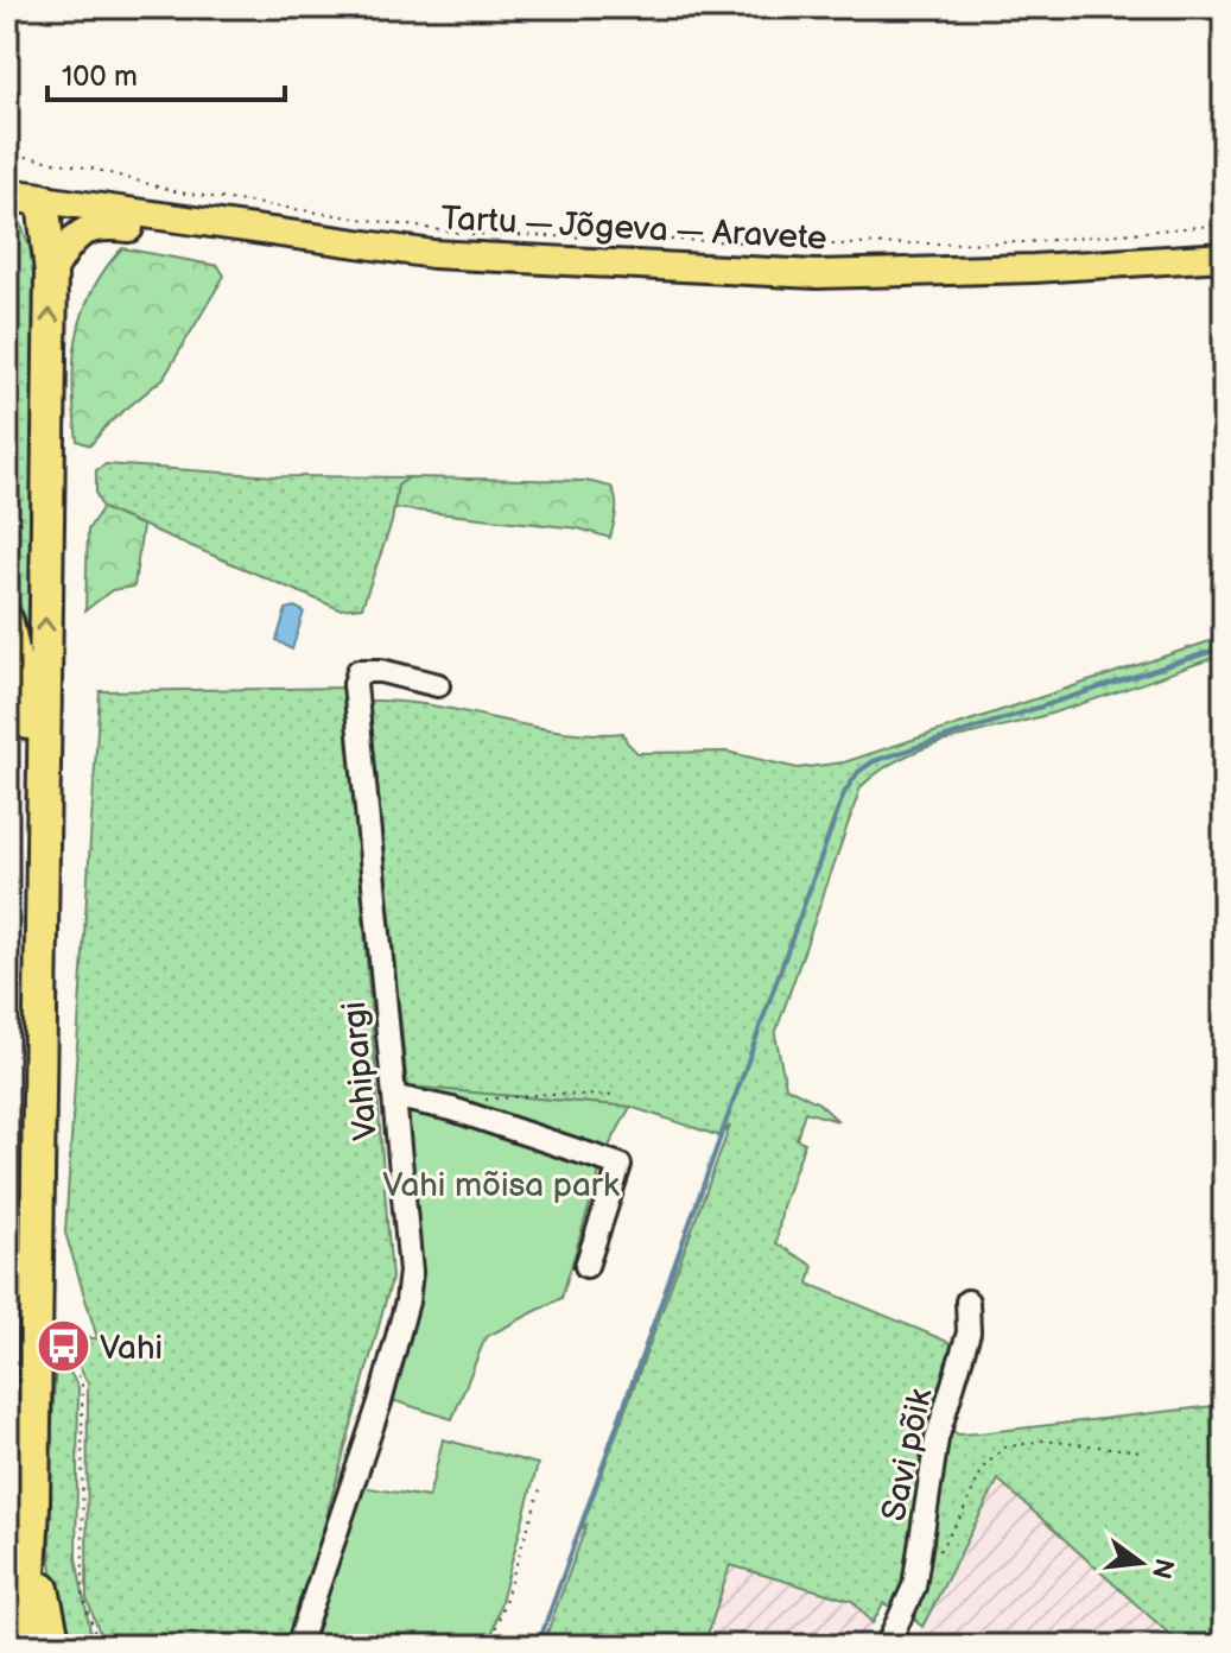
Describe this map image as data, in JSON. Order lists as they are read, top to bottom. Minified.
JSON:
{"streets":{"main road":["Tartu — Jõgeva — Aravete"],"street":["Vahipargi","Savi põik"]},"parks":["Vahi mõisa park"],"places":{"bus stop":["Vahi"]},"scale_bar":"100 m","north":"right"}
